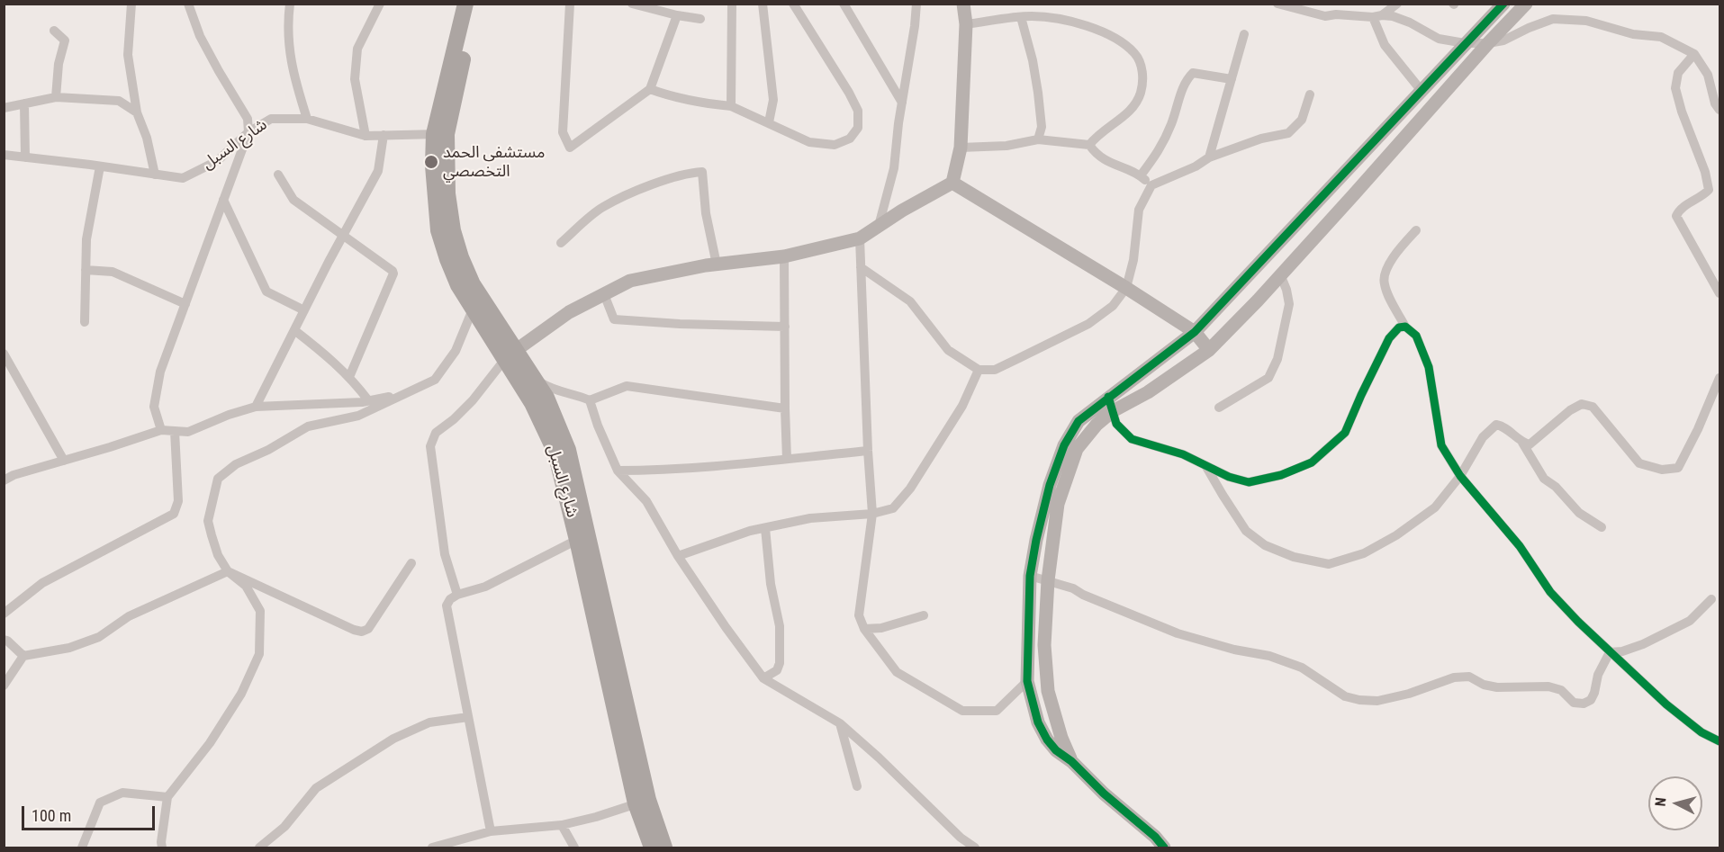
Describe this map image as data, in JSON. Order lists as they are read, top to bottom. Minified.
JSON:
{"streets":{"main road":["شارع السبل"]},"places":["مستشفى الحمد التخصصي"],"scale_bar":"100 m","north":"left"}
